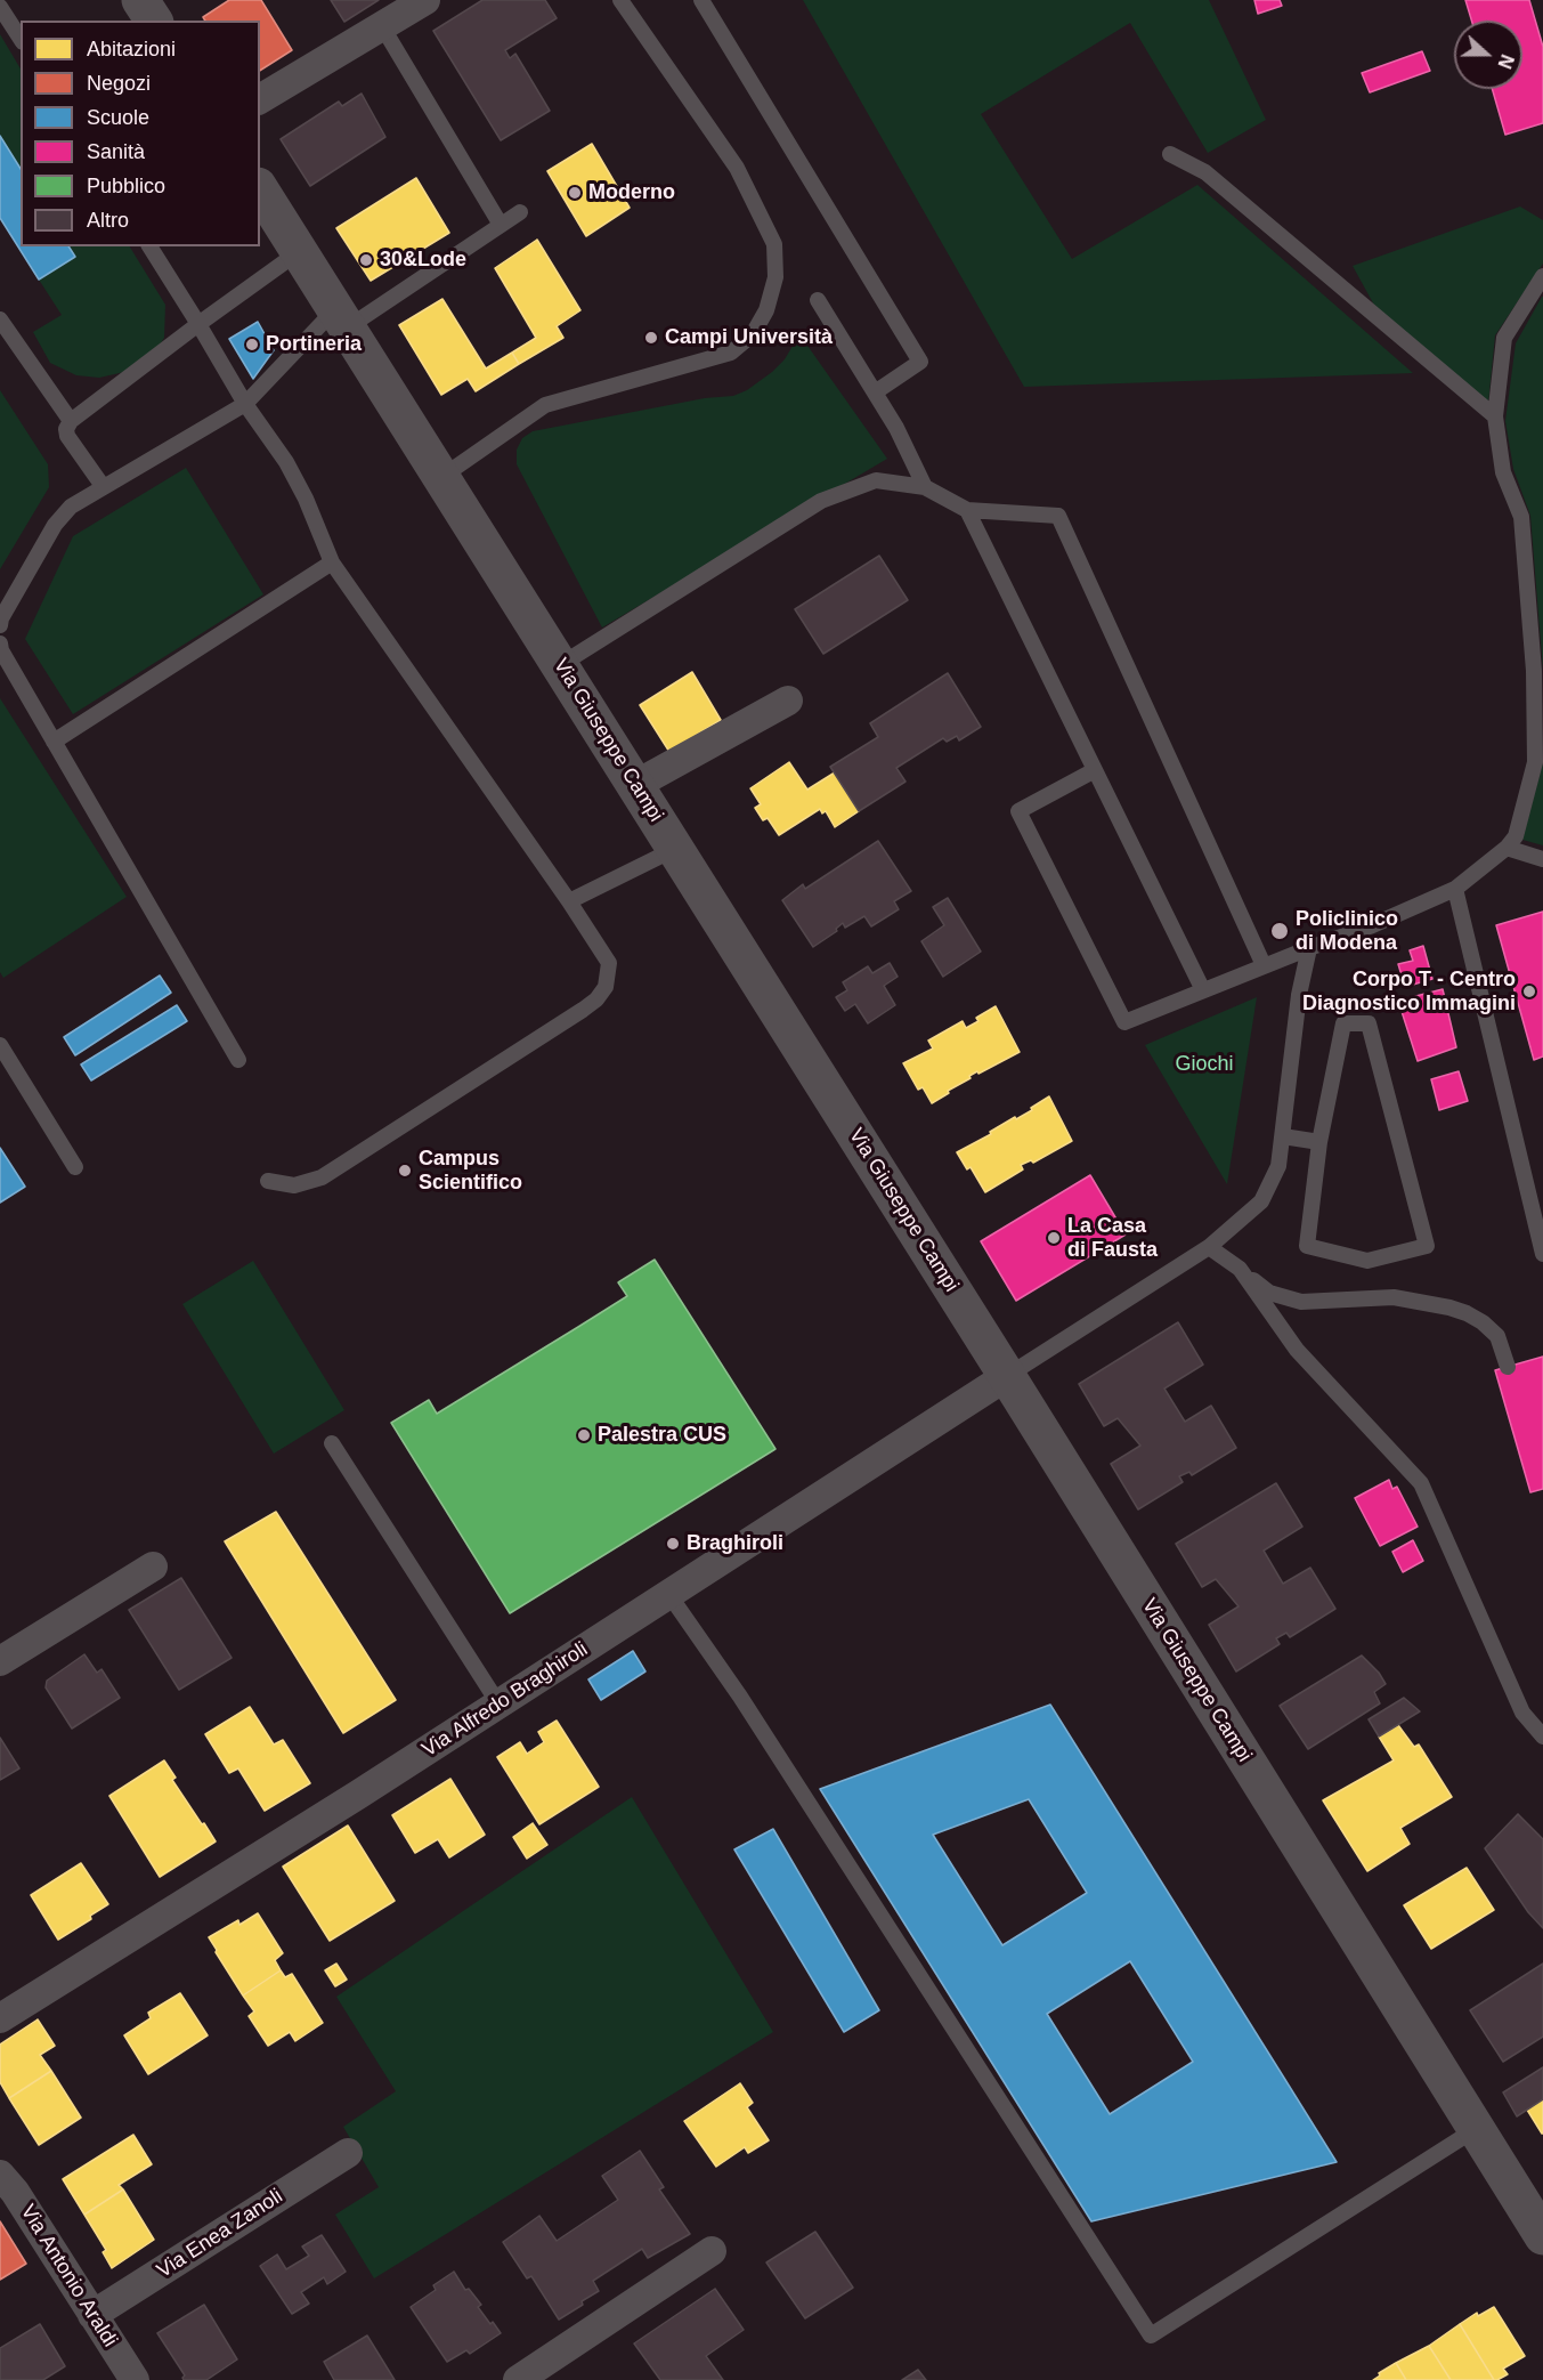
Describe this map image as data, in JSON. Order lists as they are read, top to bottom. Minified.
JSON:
{"streets":{"street":["Via Giuseppe Campi","Via Alfredo Braghiroli","Via Enea Zanoli","Via Antonio Araldi"]},"crossings":[["Via Giuseppe Campi","Via Alfredo Braghiroli"],["Via Enea Zanoli","Via Antonio Araldi"]],"parks":["Giochi"],"places":["Moderno","30&Lode","Campi Università","Portineria","Policlinico di Modena","Corpo T - Centro Diagnostico Immagini","Campus Scientifico","La Casa di Fausta","Palestra CUS","Braghiroli"],"legend":["Abitazioni","Negozi","Scuole","Sanità","Pubblico","Altro"],"north":"right"}
